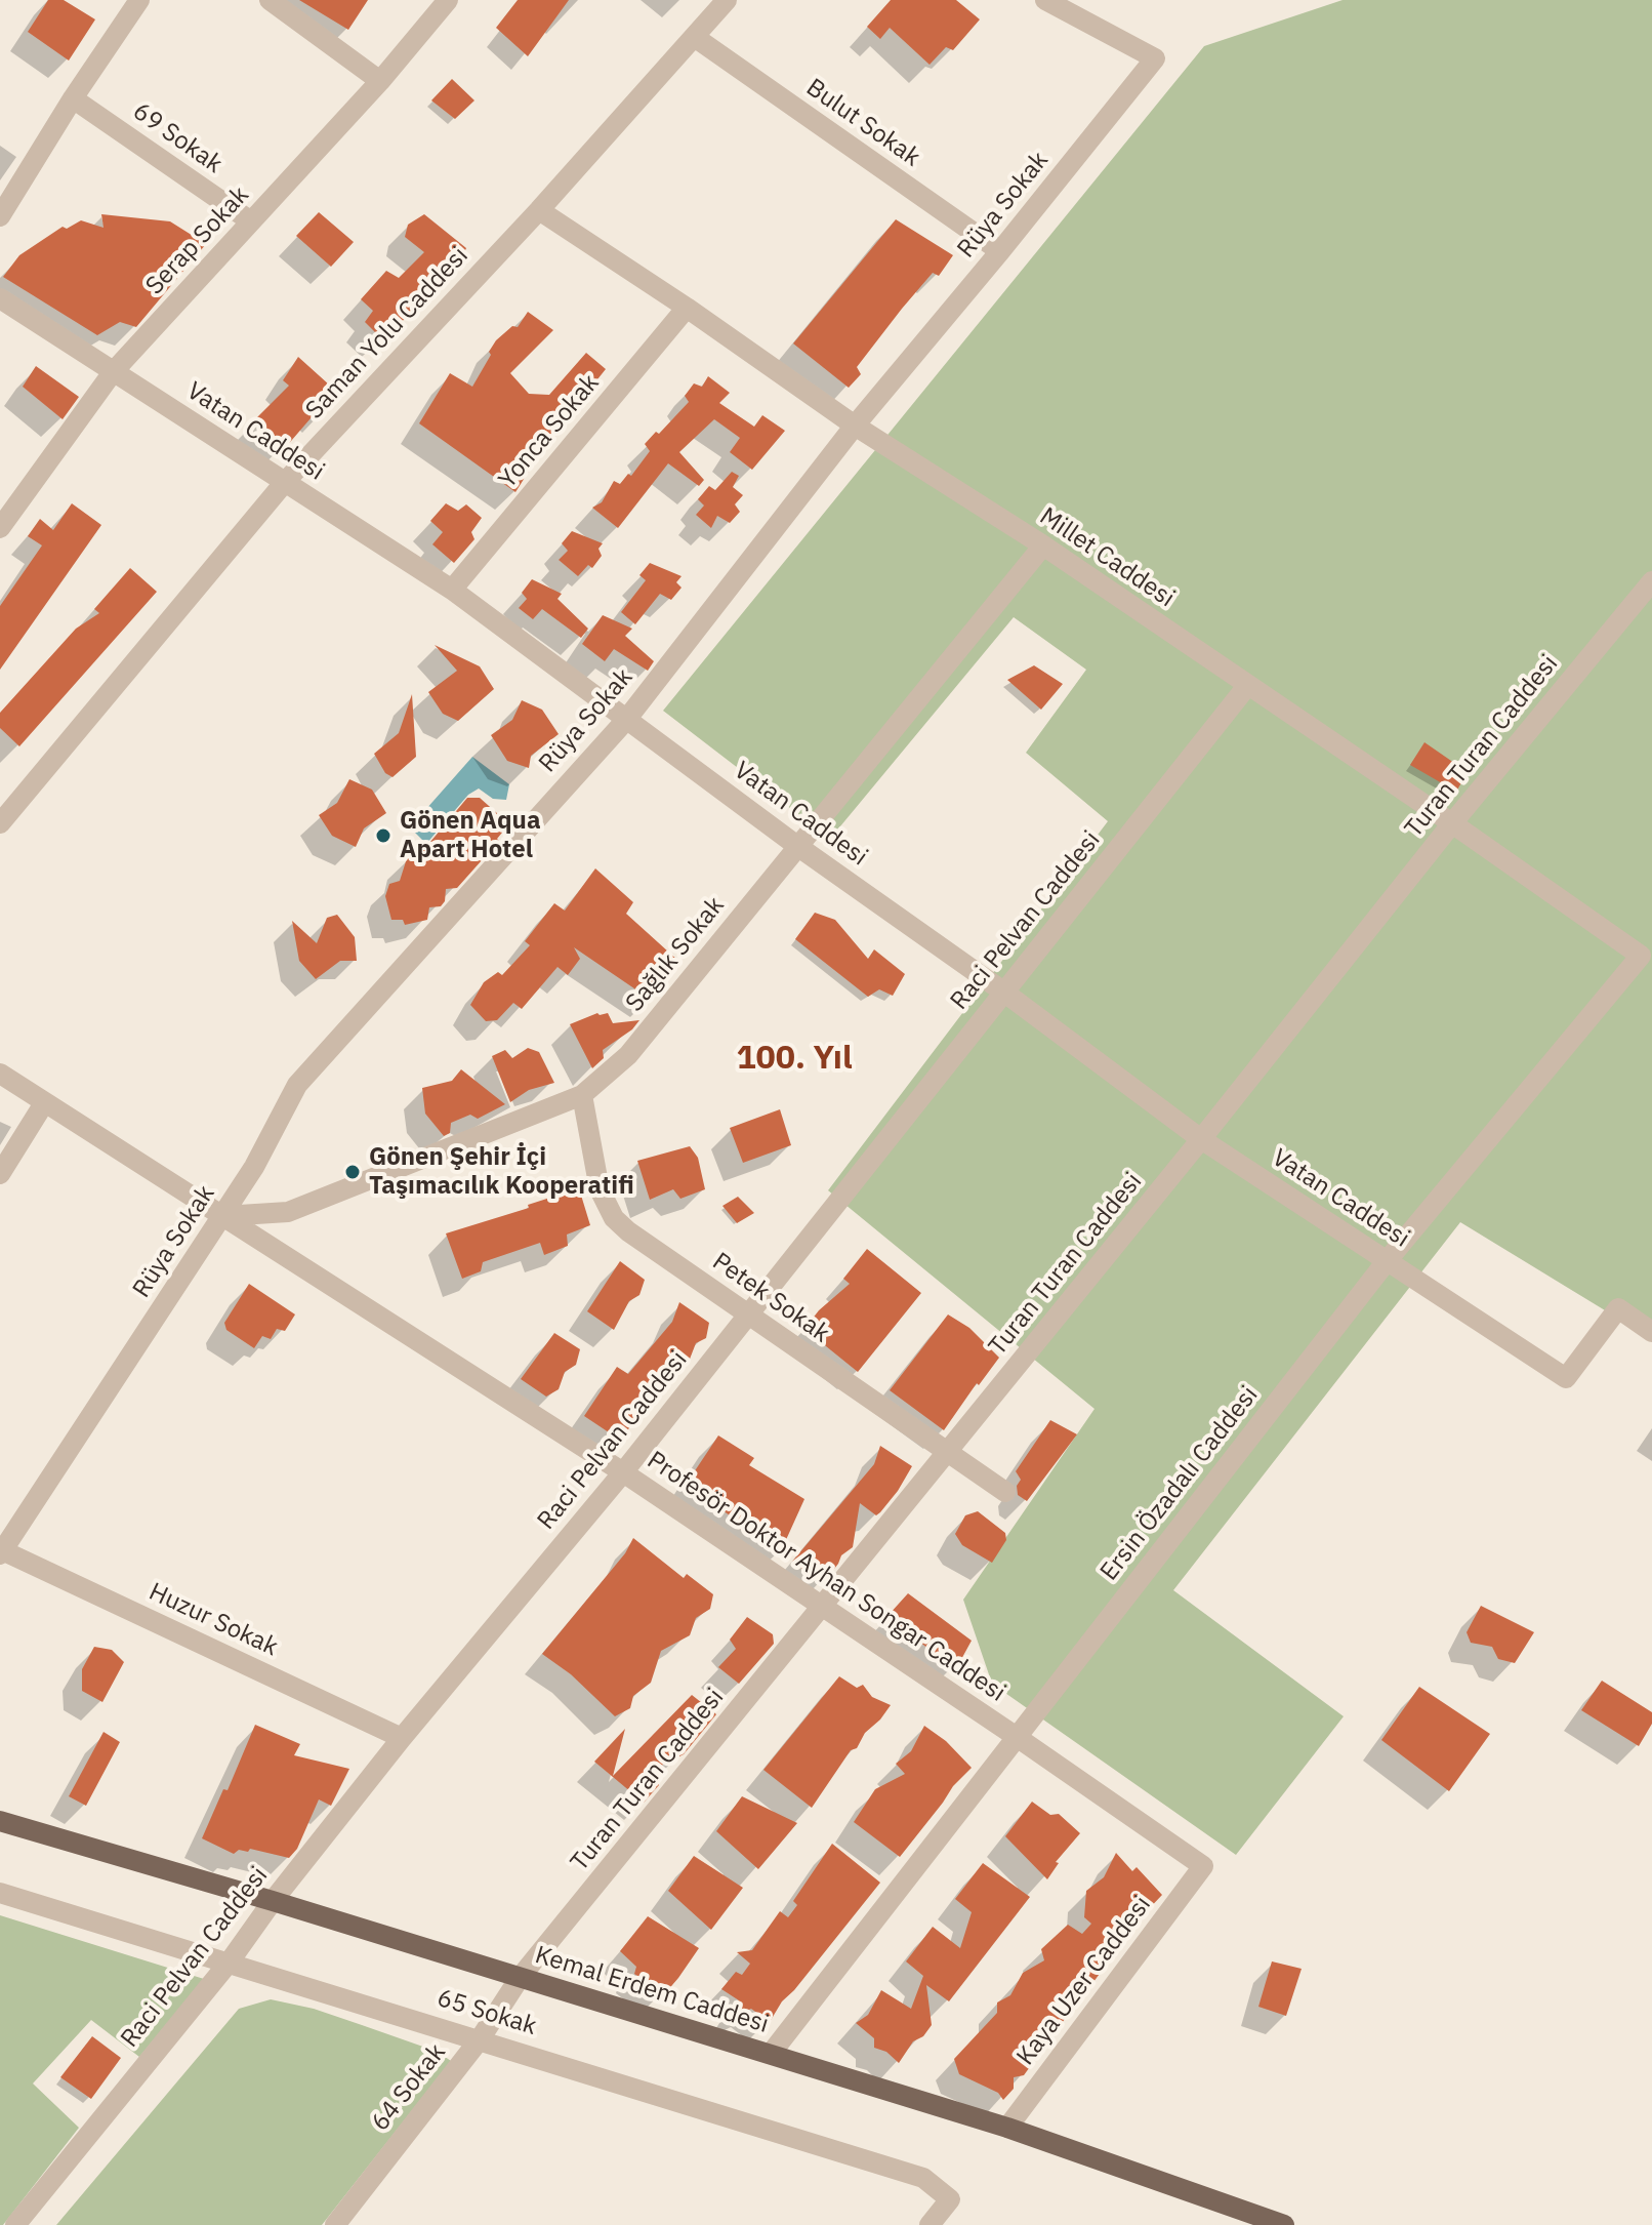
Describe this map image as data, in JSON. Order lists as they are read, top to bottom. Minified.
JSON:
{"streets":{"main road":["Kemal Erdem Caddesi"],"street":["Bulut Sokak","69 Sokak","Rüya Sokak","Serap Sokak","Saman Yolu Caddesi","Vatan Caddesi","Yonca Sokak","Millet Caddesi","Turan Turan Caddesi","Raci Pelvan Caddesi","Sağlık Sokak","Petek Sokak","Ersin Özadalı Caddesi","Profesör Doktor Ayhan Songar Caddesi","Huzur Sokak","Kaya Uzer Caddesi","65 Sokak","64 Sokak"]},"crossings":[["Bulut Sokak","Rüya Sokak"],["Bulut Sokak","Saman Yolu Caddesi"],["69 Sokak","Serap Sokak"],["Rüya Sokak","Vatan Caddesi"],["Rüya Sokak","Millet Caddesi"],["Rüya Sokak","Sağlık Sokak"],["Rüya Sokak","Profesör Doktor Ayhan Songar Caddesi"],["Rüya Sokak","Huzur Sokak"],["Serap Sokak","Vatan Caddesi"],["Saman Yolu Caddesi","Vatan Caddesi"],["Saman Yolu Caddesi","Millet Caddesi"],["Vatan Caddesi","Yonca Sokak"],["Vatan Caddesi","Turan Turan Caddesi"],["Vatan Caddesi","Raci Pelvan Caddesi"],["Vatan Caddesi","Sağlık Sokak"],["Vatan Caddesi","Ersin Özadalı Caddesi"],["Yonca Sokak","Millet Caddesi"],["Millet Caddesi","Turan Turan Caddesi"],["Millet Caddesi","Raci Pelvan Caddesi"],["Millet Caddesi","Sağlık Sokak"],["Millet Caddesi","Ersin Özadalı Caddesi"],["Turan Turan Caddesi","Petek Sokak"],["Turan Turan Caddesi","Profesör Doktor Ayhan Songar Caddesi"],["Turan Turan Caddesi","Kemal Erdem Caddesi"],["Turan Turan Caddesi","64 Sokak"],["Raci Pelvan Caddesi","Petek Sokak"],["Raci Pelvan Caddesi","Profesör Doktor Ayhan Songar Caddesi"],["Raci Pelvan Caddesi","Huzur Sokak"],["Raci Pelvan Caddesi","Kemal Erdem Caddesi"],["Raci Pelvan Caddesi","65 Sokak"],["Sağlık Sokak","Petek Sokak"],["Sağlık Sokak","Profesör Doktor Ayhan Songar Caddesi"],["Ersin Özadalı Caddesi","Profesör Doktor Ayhan Songar Caddesi"],["Ersin Özadalı Caddesi","Kemal Erdem Caddesi"],["Profesör Doktor Ayhan Songar Caddesi","Kaya Uzer Caddesi"],["Kaya Uzer Caddesi","Kemal Erdem Caddesi"],["Kemal Erdem Caddesi","64 Sokak"],["65 Sokak","64 Sokak"]],"districts":["100. Yıl"],"places":["Gönen Aqua Apart Hotel","Gönen Şehir İçi Taşımacılık Kooperatifi"]}
